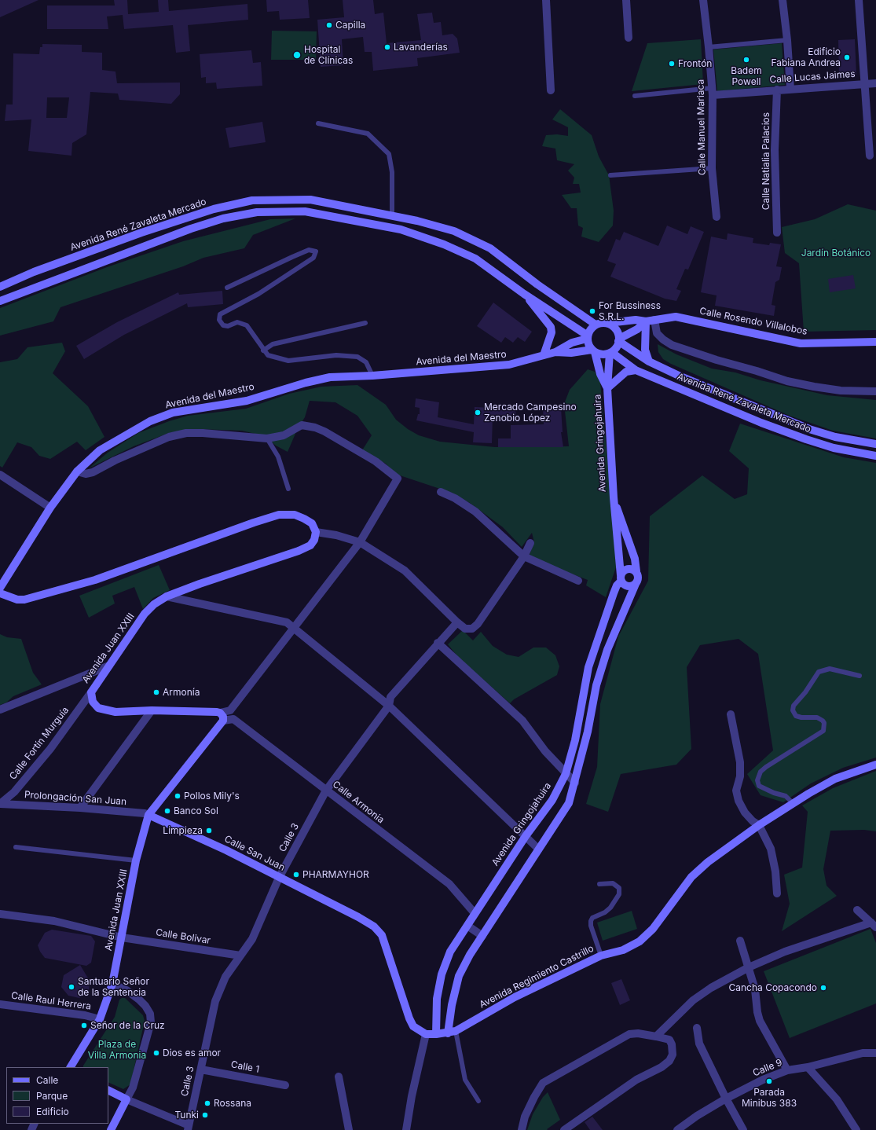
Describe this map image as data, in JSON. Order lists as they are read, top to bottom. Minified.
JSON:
{"streets":{"main road":["Avenida René Zavaleta Mercado","Calle Rosendo Villalobos","Avenida del Maestro","Avenida Gringojahuira","Avenida Juan XXIII","Calle San Juan","Avenida Regimiento Castrillo"],"street":["Calle Lucas Jaimes","Calle Manuel Mariaca","Calle Natialia Palacios","Calle Fortín Murguía","Prolongación San Juan","Calle Armonia","Calle 3","Calle Bolivar","Calle Raul Herrera","Calle 1","Calle 9"]},"crossings":[["Calle Lucas Jaimes","Calle Manuel Mariaca"],["Calle Lucas Jaimes","Calle Natialia Palacios"],["Avenida René Zavaleta Mercado","Calle Rosendo Villalobos"],["Avenida René Zavaleta Mercado","Avenida del Maestro"],["Avenida René Zavaleta Mercado","Avenida Gringojahuira"],["Calle Rosendo Villalobos","Avenida del Maestro"],["Calle Rosendo Villalobos","Avenida Gringojahuira"],["Avenida del Maestro","Avenida Gringojahuira"],["Avenida Gringojahuira","Calle Armonia"],["Avenida Gringojahuira","Avenida Regimiento Castrillo"],["Avenida Juan XXIII","Calle Fortín Murguía"],["Avenida Juan XXIII","Prolongación San Juan"],["Avenida Juan XXIII","Calle Armonia"],["Avenida Juan XXIII","Calle San Juan"],["Avenida Juan XXIII","Calle Bolivar"],["Avenida Juan XXIII","Calle Raul Herrera"],["Calle Fortín Murguía","Prolongación San Juan"],["Prolongación San Juan","Calle San Juan"],["Calle Armonia","Calle 3"],["Calle 3","Calle San Juan"],["Calle 3","Calle Bolivar"],["Calle 3","Calle 1"],["Calle San Juan","Avenida Regimiento Castrillo"]],"parks":["Jardín Botánico","Plaza de Villa Armonia"],"places":["Capilla","Lavanderías","Hospital de Clínicas","Edificio Fabiana Andrea","Badem Powell","Frontón","For Bussiness S.R.L.","Mercado Campesino Zenobio López","Armonía","Pollos Mily's","Banco Sol","Limpieza","PHARMAYHOR","Santuario Señor de la Sentencia","Cancha Copacondo","Señor de la Cruz","Dios es amor","Parada Minibus 383","Rossana","Tunki"],"legend":["Calle","Parque","Edificio"]}
